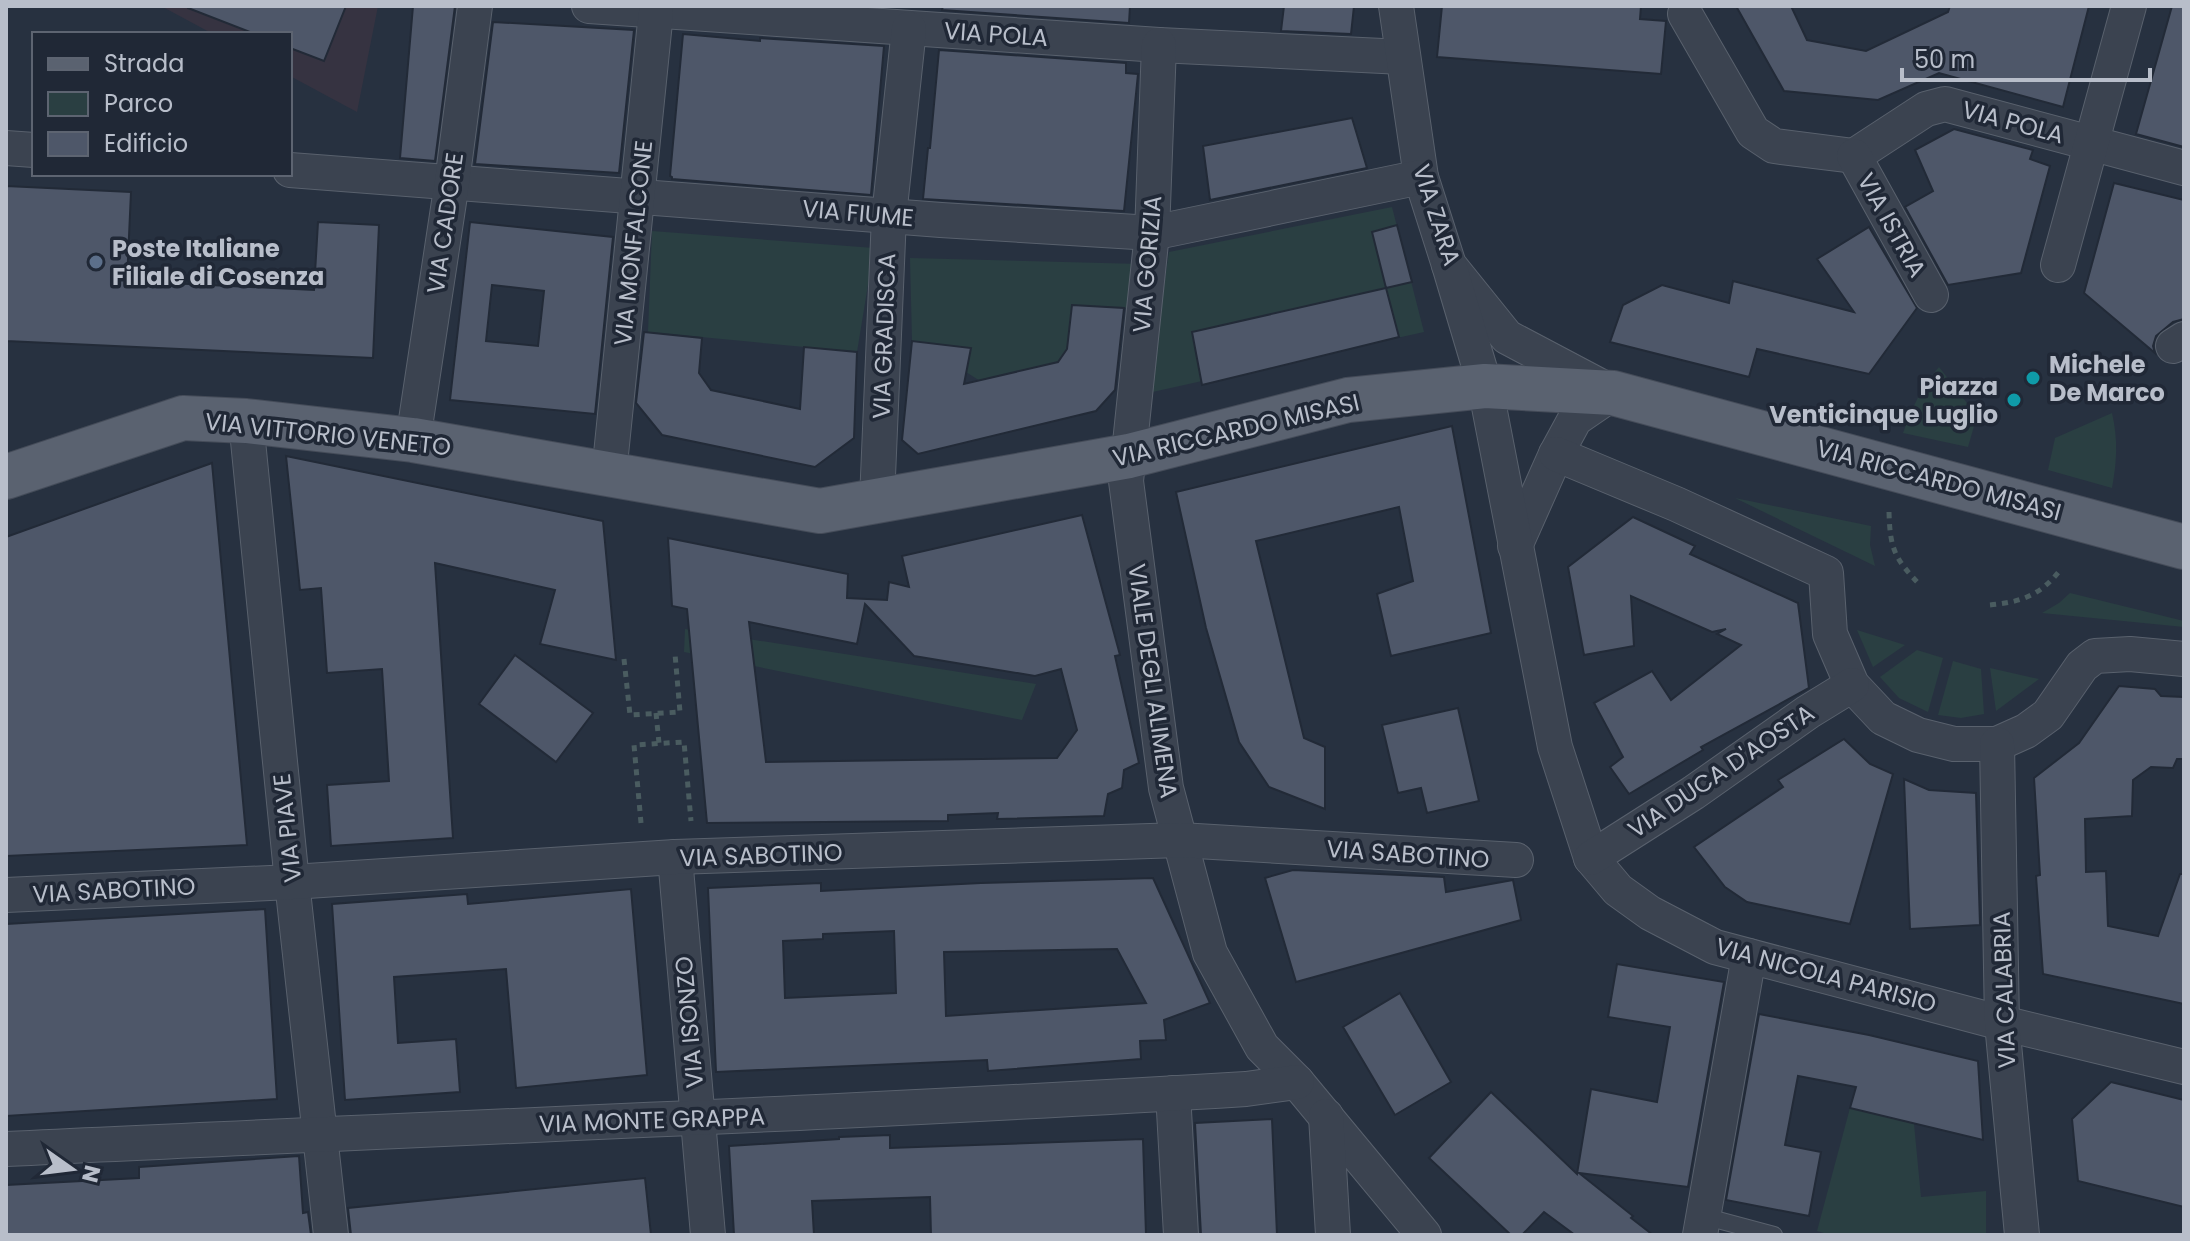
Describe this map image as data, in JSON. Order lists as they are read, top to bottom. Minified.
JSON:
{"streets":{"main road":["VIA RICCARDO MISASI","VIA VITTORIO VENETO"],"street":["VIA POLA","VIA FIUME","VIA ZARA","VIA CADORE","VIA ISTRIA","VIA MONFALCONE","VIA GORIZIA","VIA GRADISCA","VIALE DEGLI ALIMENA","VIA DUCA D'AOSTA","VIA PIAVE","VIA SABOTINO","VIA NICOLA PARISIO","VIA CALABRIA","VIA ISONZO","VIA MONTE GRAPPA"]},"crossings":[["VIA POLA","VIA ZARA"],["VIA POLA","VIA ISTRIA"],["VIA POLA","VIA MONFALCONE"],["VIA POLA","VIA GORIZIA"],["VIA POLA","VIA GRADISCA"],["VIA FIUME","VIA ZARA"],["VIA FIUME","VIA CADORE"],["VIA FIUME","VIA MONFALCONE"],["VIA FIUME","VIA GORIZIA"],["VIA FIUME","VIA GRADISCA"],["VIA ZARA","VIA RICCARDO MISASI"],["VIA ZARA","VIA NICOLA PARISIO"],["VIA CADORE","VIA VITTORIO VENETO"],["VIA MONFALCONE","VIA RICCARDO MISASI"],["VIA MONFALCONE","VIA VITTORIO VENETO"],["VIA GORIZIA","VIA RICCARDO MISASI"],["VIA GORIZIA","VIALE DEGLI ALIMENA"],["VIA GRADISCA","VIA RICCARDO MISASI"],["VIA RICCARDO MISASI","VIA VITTORIO VENETO"],["VIA RICCARDO MISASI","VIALE DEGLI ALIMENA"],["VIA RICCARDO MISASI","VIA NICOLA PARISIO"],["VIA VITTORIO VENETO","VIA PIAVE"],["VIALE DEGLI ALIMENA","VIA SABOTINO"],["VIALE DEGLI ALIMENA","VIA MONTE GRAPPA"],["VIA DUCA D'AOSTA","VIA NICOLA PARISIO"],["VIA PIAVE","VIA SABOTINO"],["VIA PIAVE","VIA MONTE GRAPPA"],["VIA SABOTINO","VIA ISONZO"],["VIA NICOLA PARISIO","VIA CALABRIA"],["VIA ISONZO","VIA MONTE GRAPPA"]],"places":["Poste Italiane Filiale di Cosenza","Michele De Marco","Piazza Venticinque Luglio"],"legend":["Strada","Parco","Edificio"],"scale_bar":"50 m","north":"right"}
